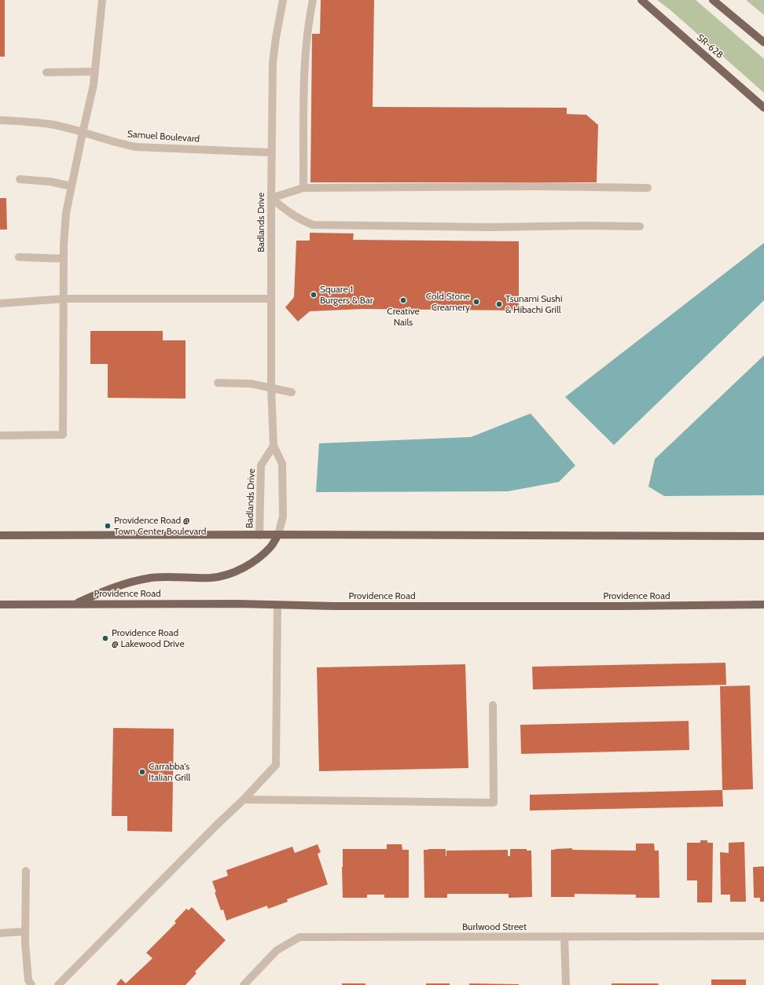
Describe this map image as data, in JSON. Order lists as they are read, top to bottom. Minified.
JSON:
{"streets":{"main road":["SR-628","Providence Road"],"street":["Samuel Boulevard","Badlands Drive","Burlwood Street"]},"crossings":[["Samuel Boulevard","Badlands Drive"]],"places":["Square 1 Burgers & Bar","Creative Nails","Cold Stone Creamery","Tsunami Sushi & Hibachi Grill","Providence Road @ Town Center Boulevard","Providence Road @ Lakewood Drive","Carrabba's Italian Grill"]}
